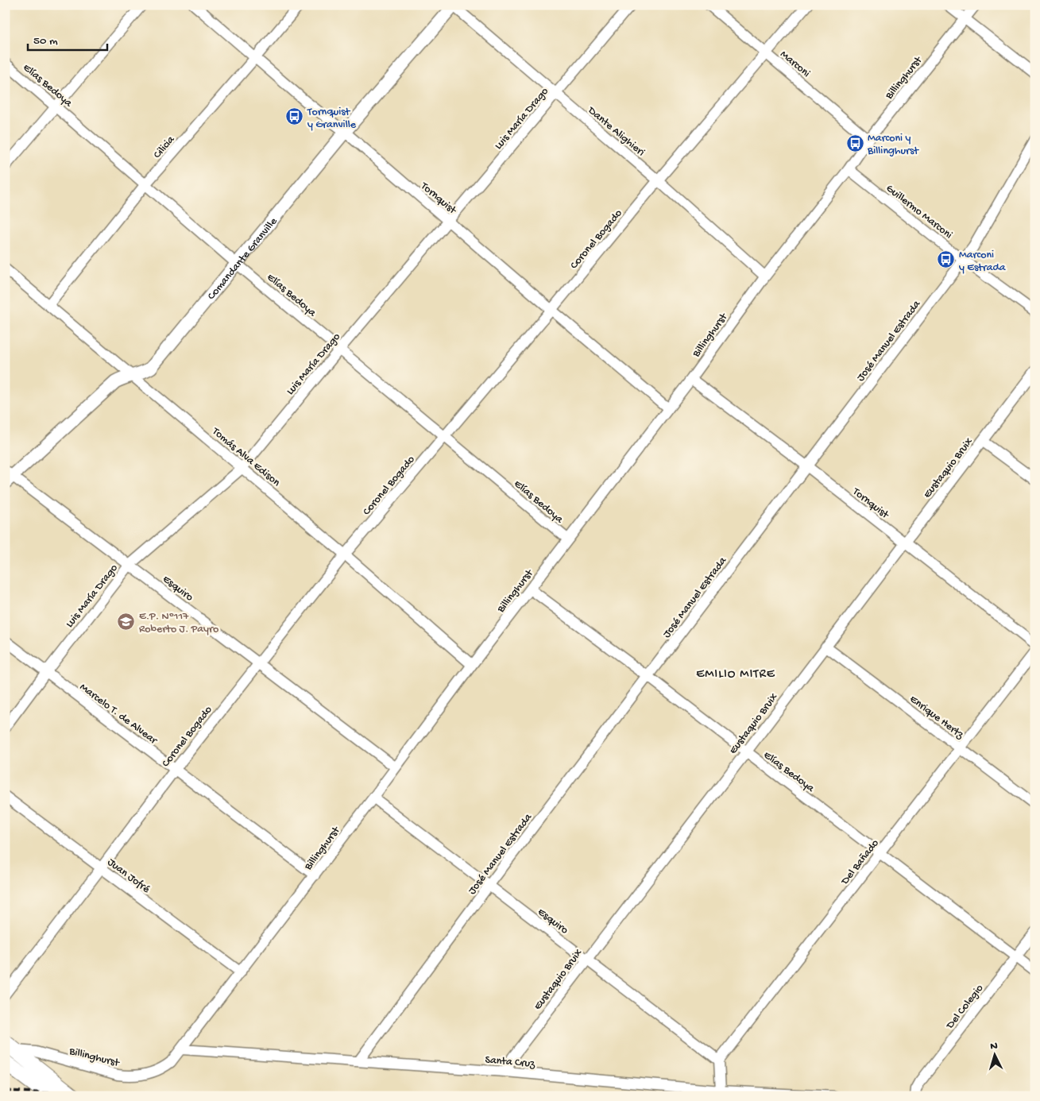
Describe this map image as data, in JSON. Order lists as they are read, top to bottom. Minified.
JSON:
{"streets":{"street":["Marconi","Billinghurst","Elías Bedoya","Luis María Drago","Dante Alighieri","Cilicia","Tornquist","Guillermo Marconi","Coronel Bogado","Comandante Granville","José Manuel Estrada","Tomás Alva Edison","Eustaquio Bruix","Esquiro","Marcelo T. de Alvear","Enrique Hertz","Del Bañado","Juan Jofré","Del Colegio","Santa Cruz"]},"crossings":[["Marconi","Billinghurst"],["Marconi","Coronel Bogado"],["Billinghurst","Elías Bedoya"],["Billinghurst","Dante Alighieri"],["Billinghurst","Tornquist"],["Billinghurst","Guillermo Marconi"],["Billinghurst","Tomás Alva Edison"],["Billinghurst","Esquiro"],["Billinghurst","Marcelo T. de Alvear"],["Billinghurst","Juan Jofré"],["Billinghurst","Santa Cruz"],["Elías Bedoya","Luis María Drago"],["Elías Bedoya","Cilicia"],["Elías Bedoya","Coronel Bogado"],["Elías Bedoya","Comandante Granville"],["Elías Bedoya","José Manuel Estrada"],["Elías Bedoya","Eustaquio Bruix"],["Elías Bedoya","Del Bañado"],["Elías Bedoya","Del Colegio"],["Luis María Drago","Dante Alighieri"],["Luis María Drago","Tornquist"],["Luis María Drago","Tomás Alva Edison"],["Luis María Drago","Esquiro"],["Luis María Drago","Marcelo T. de Alvear"],["Dante Alighieri","Coronel Bogado"],["Dante Alighieri","Comandante Granville"],["Cilicia","Tornquist"],["Cilicia","Tomás Alva Edison"],["Tornquist","Coronel Bogado"],["Tornquist","Comandante Granville"],["Tornquist","José Manuel Estrada"],["Tornquist","Eustaquio Bruix"],["Guillermo Marconi","José Manuel Estrada"],["Coronel Bogado","Tomás Alva Edison"],["Coronel Bogado","Esquiro"],["Coronel Bogado","Marcelo T. de Alvear"],["Coronel Bogado","Juan Jofré"],["Comandante Granville","Tomás Alva Edison"],["Comandante Granville","Esquiro"],["José Manuel Estrada","Esquiro"],["José Manuel Estrada","Santa Cruz"],["Eustaquio Bruix","Esquiro"],["Eustaquio Bruix","Enrique Hertz"],["Eustaquio Bruix","Santa Cruz"],["Esquiro","Del Bañado"],["Enrique Hertz","Del Bañado"]],"districts":["EMILIO MITRE"],"places":{"bus stop":["Tornquist y Granville","Marconi y Billinghurst","Marconi y Estrada"],"school or university":["E.P. Nº117 Roberto J. Payro"]},"scale_bar":"50 m","north":"top"}
